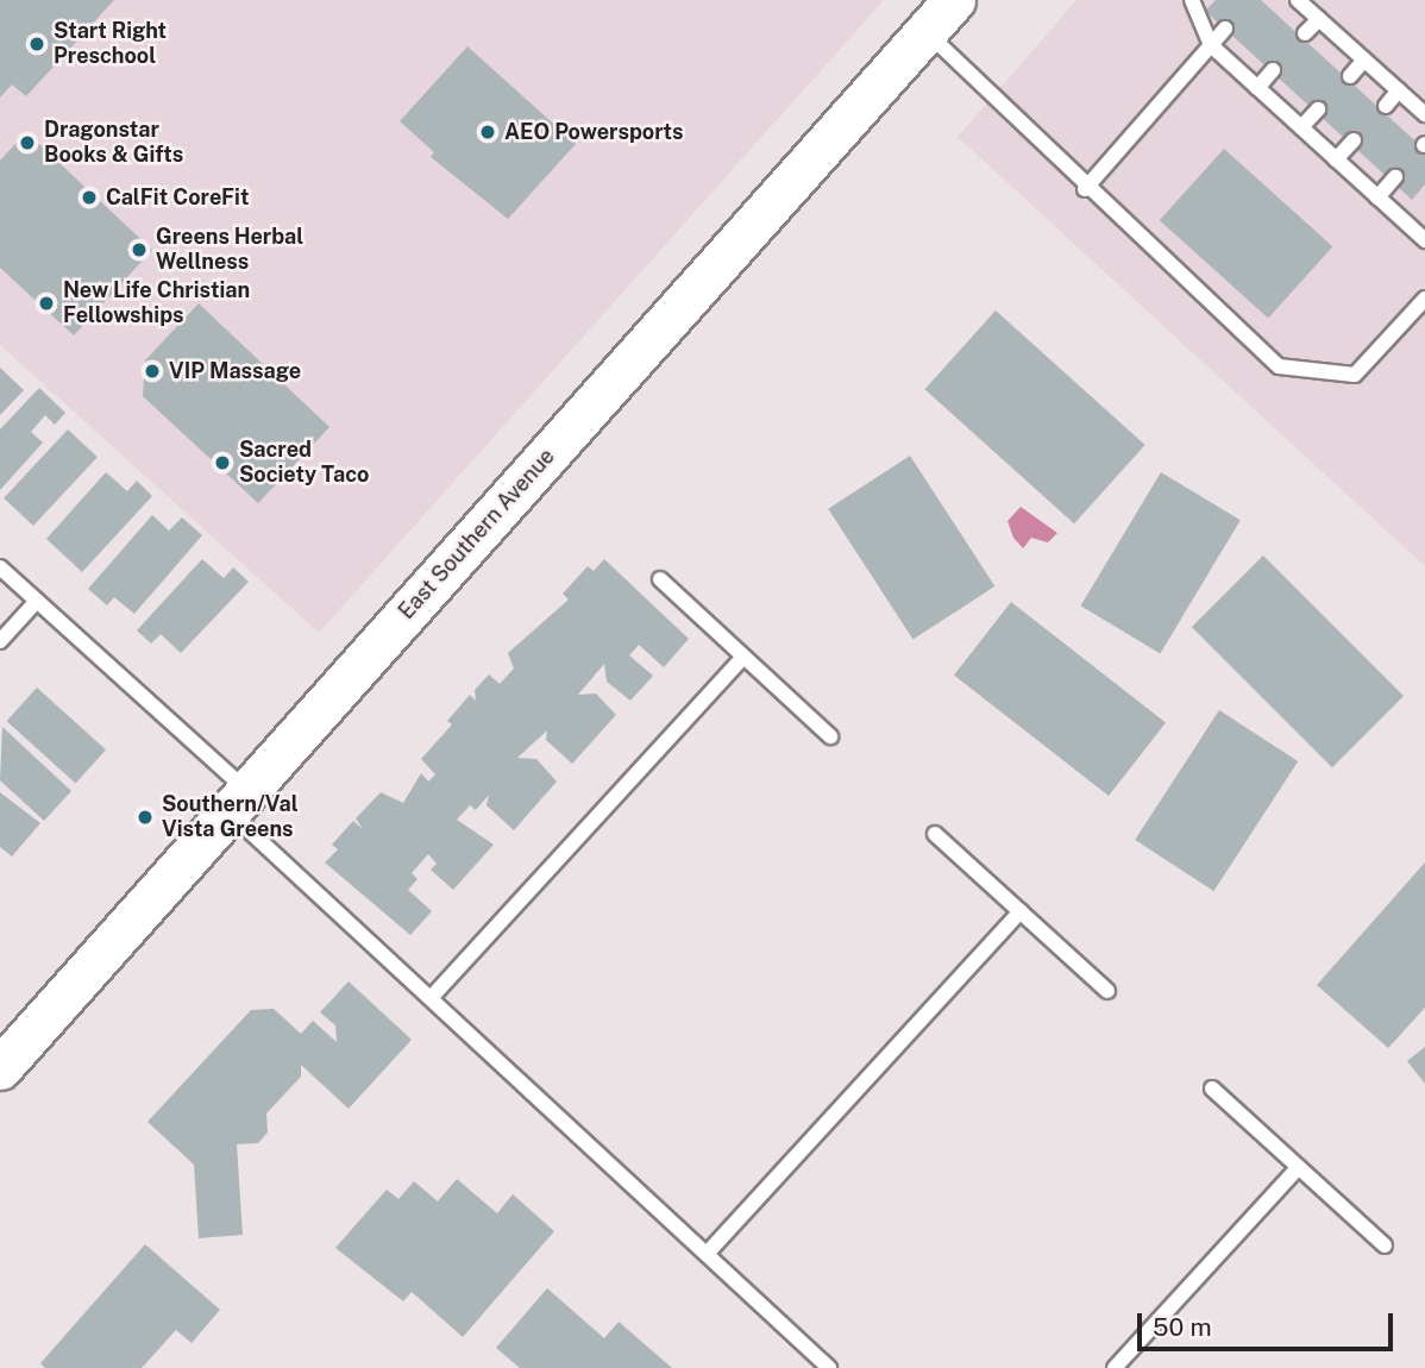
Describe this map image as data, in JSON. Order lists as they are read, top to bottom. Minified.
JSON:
{"streets":{"main road":["East Southern Avenue"]},"places":["Start Right Preschool","AEO Powersports","Dragonstar Books & Gifts","CalFit CoreFit","Greens Herbal Wellness","New Life Christian Fellowships","VIP Massage","Sacred Society Taco","Southern/Val Vista Greens"],"scale_bar":"50 m"}
